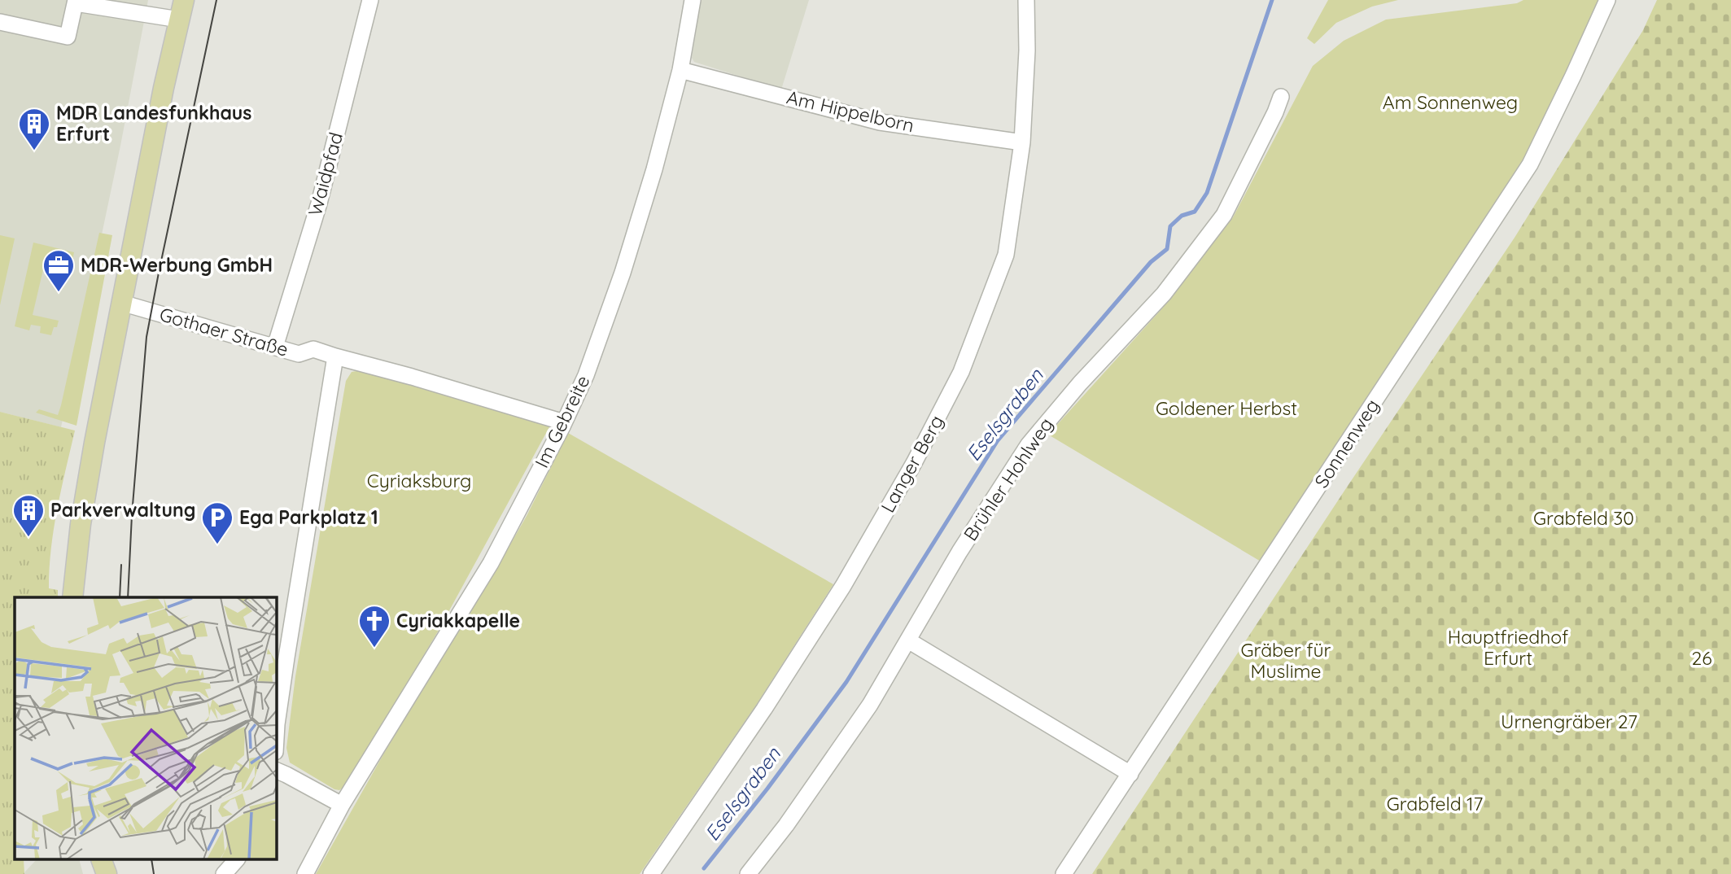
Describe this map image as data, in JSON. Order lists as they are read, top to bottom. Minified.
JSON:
{"streets":{"street":["Am Hippelborn","Waidpfad","Gothaer Straße","Im Gebreite","Sonnenweg","Langer Berg","Brühler Hohlweg"]},"crossings":[["Am Hippelborn","Im Gebreite"],["Am Hippelborn","Langer Berg"],["Waidpfad","Gothaer Straße"]],"water":["Eselsgraben"],"parks":["Am Sonnenweg","Goldener Herbst","Cyriaksburg","Grabfeld 30","Hauptfriedhof Erfurt","Gräber für Muslime","26","Urnengräber 27","Grabfeld 17"],"places":{"building":["MDR Landesfunkhaus Erfurt","Parkverwaltung"],"office":["MDR-Werbung GmbH"],"parking":["Ega Parkplatz 1"],"church":["Cyriakkapelle"]}}
